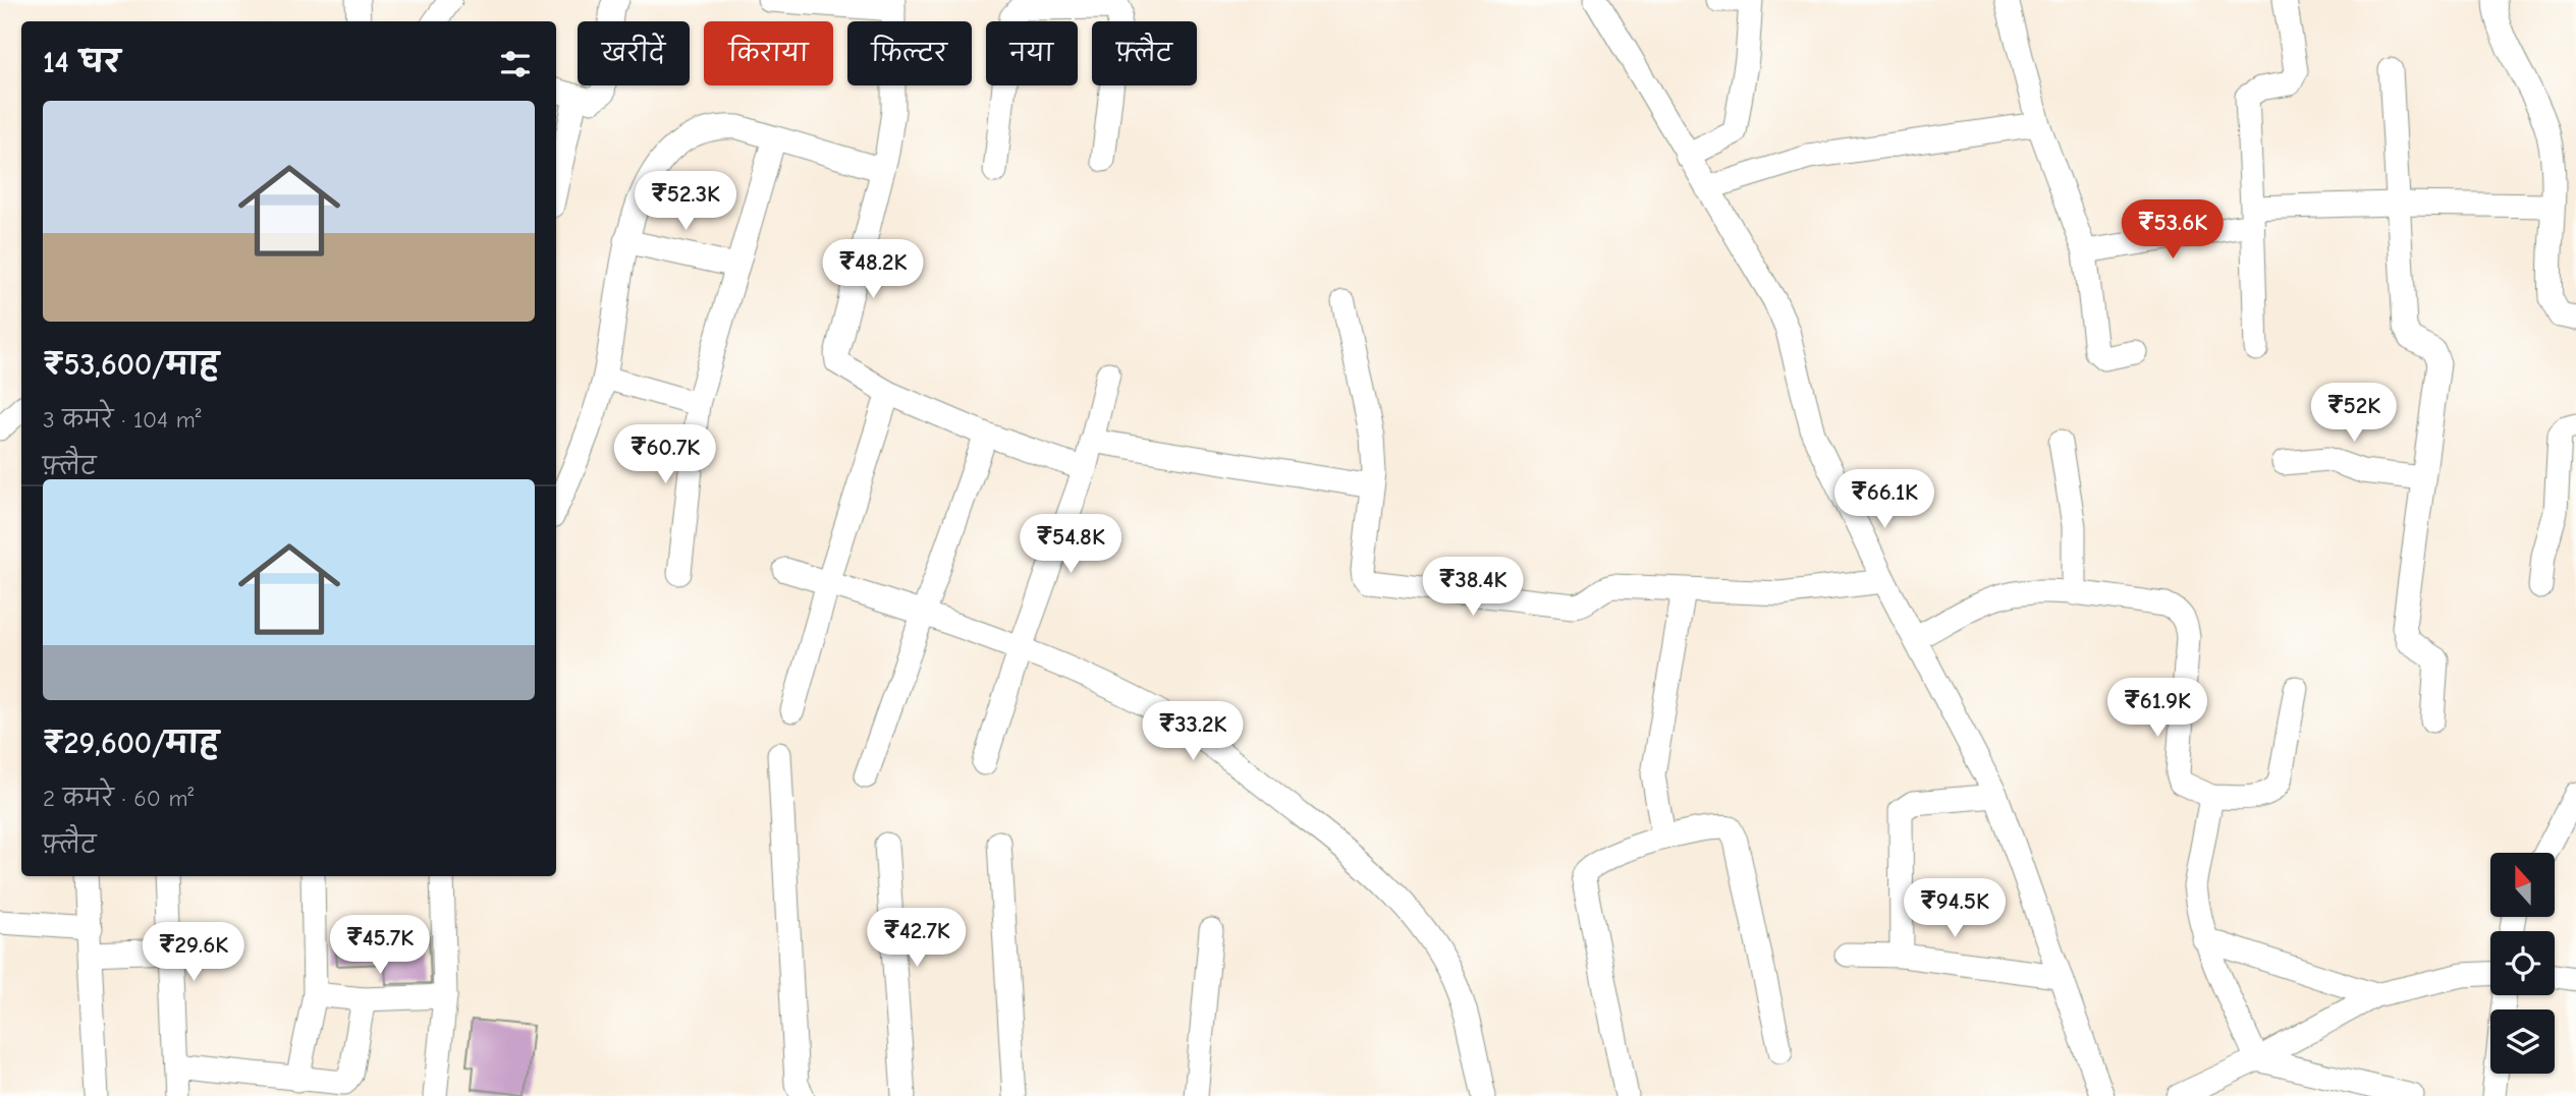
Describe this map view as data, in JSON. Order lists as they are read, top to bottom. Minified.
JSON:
{"north":"top","page":{"chip":["खरीदें","किराया","फ़िल्टर","नया","फ़्लैट"],"heading":"14 घर","list":[{"name":"₹53,600/माह","note":"3 कमरे · 104 m² · फ़्लैट"},{"name":"₹29,600/माह","note":"2 कमरे · 60 m² · फ़्लैट"}],"price":["₹52.3K","₹53.6K","₹48.2K","₹52K","₹60.7K","₹66.1K","₹54.8K","₹38.4K","₹61.9K","₹33.2K","₹94.5K","₹42.7K","₹45.7K","₹29.6K"]}}
